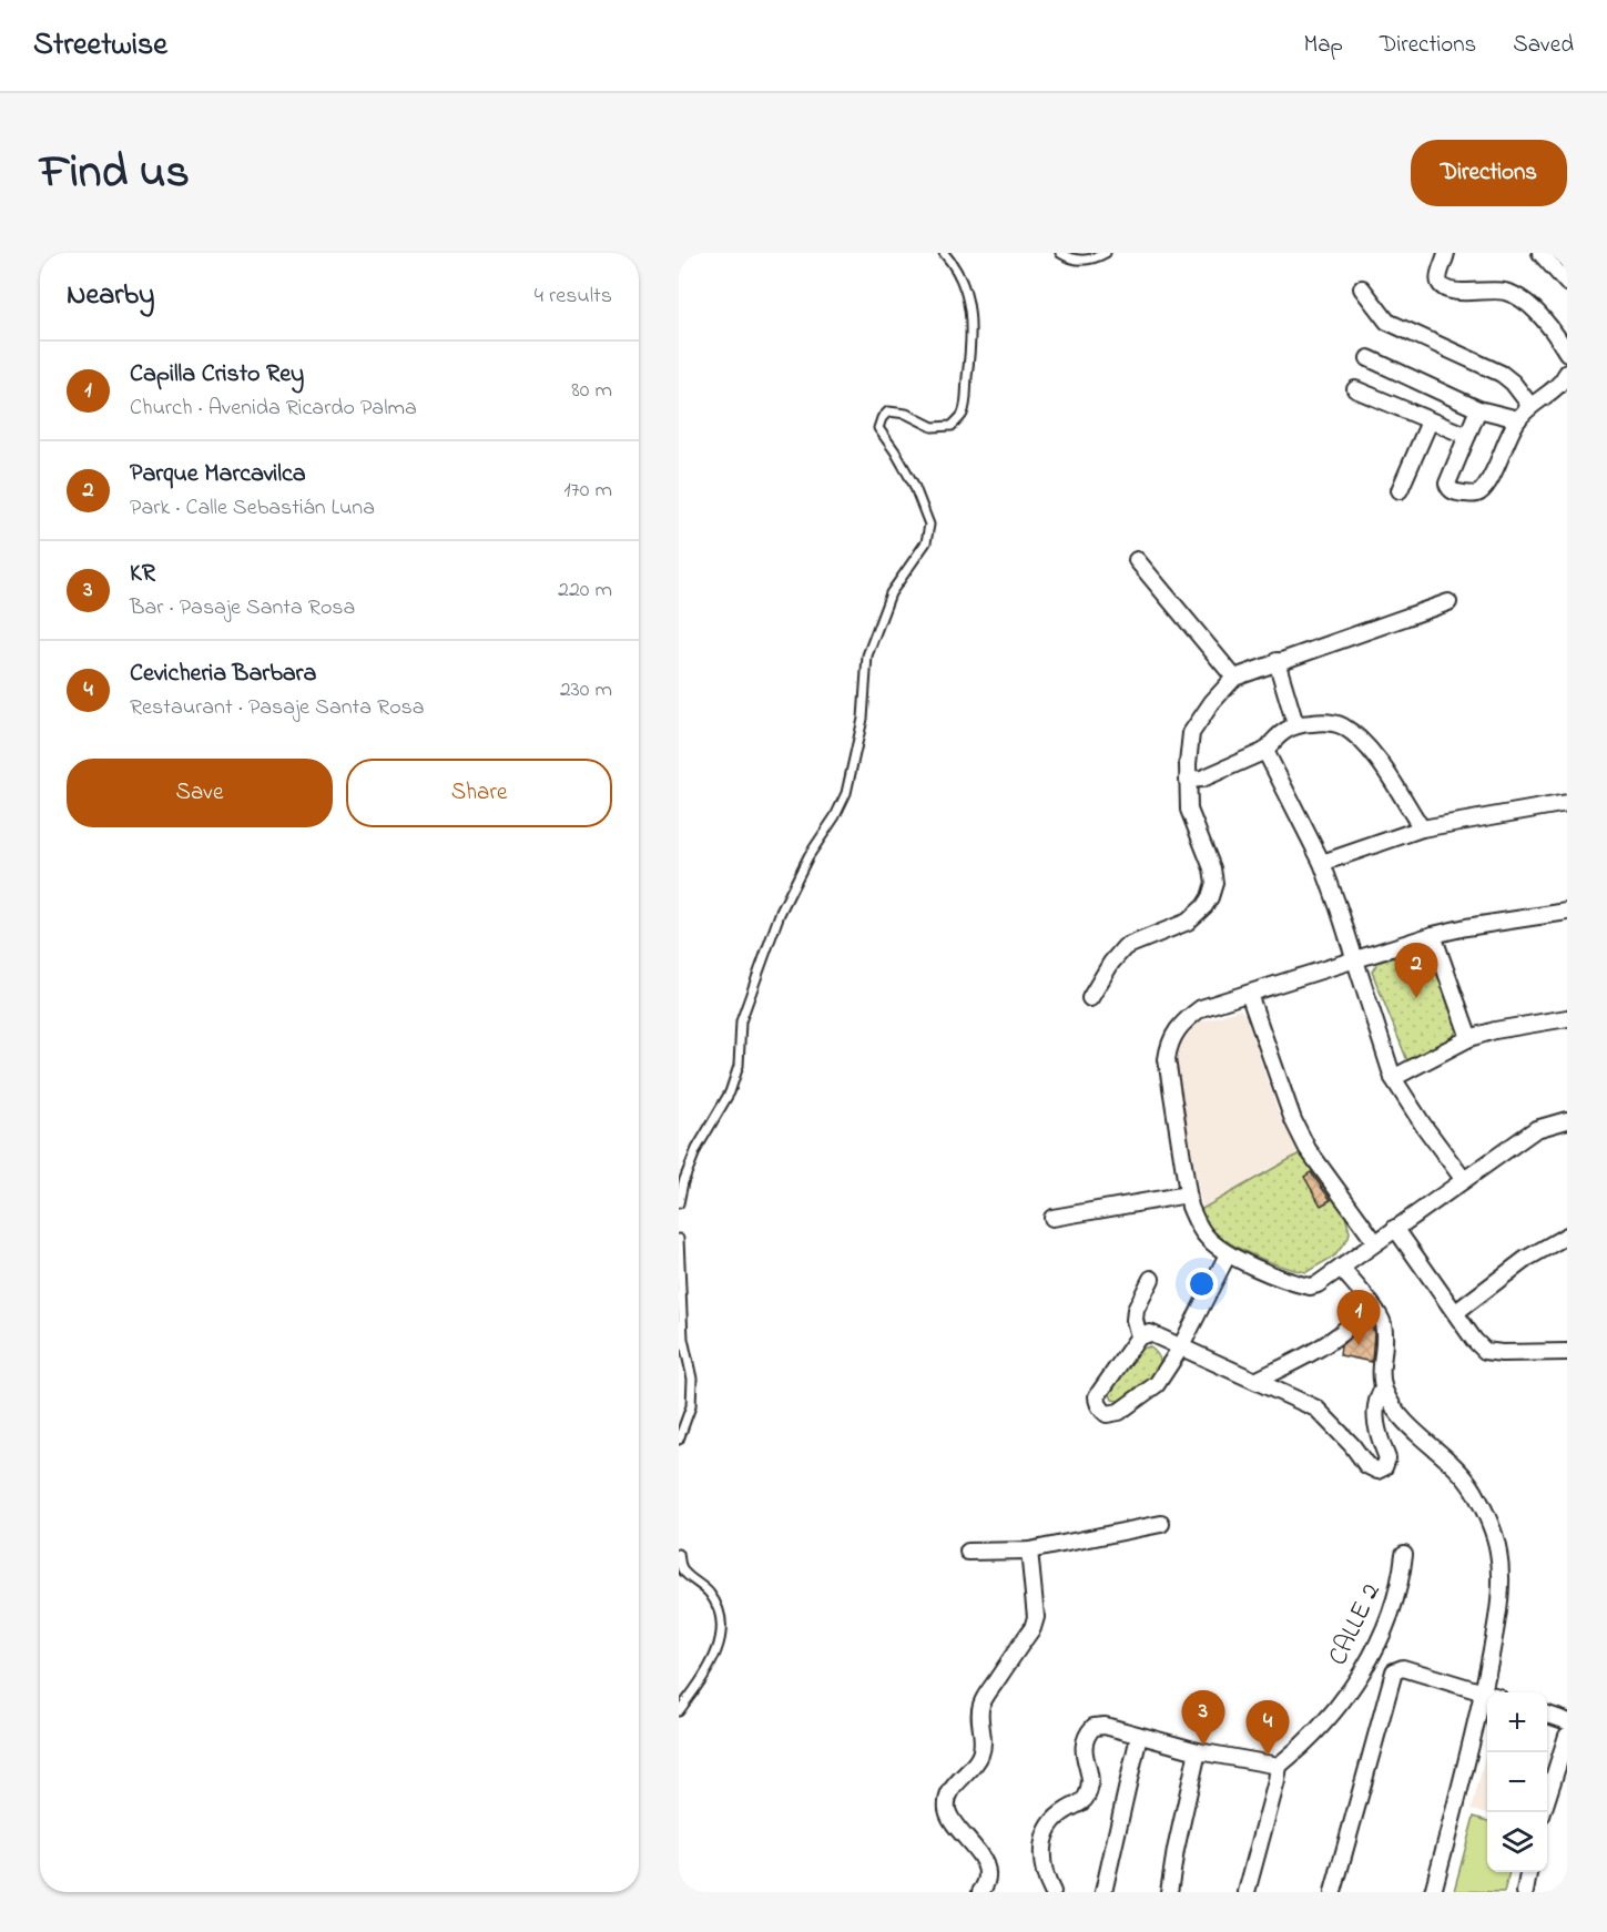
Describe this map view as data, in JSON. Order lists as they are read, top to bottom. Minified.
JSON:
{"streets":{"street":["CALLE 2"]},"page":{"header":"Streetwise","nav":["Map","Directions","Saved"],"title":"Find us","buttons":["Directions",["Save","Share"]],"heading":["Nearby","4 results"],"list":[{"mark":"1","name":"Capilla Cristo Rey","note":"Church · Avenida Ricardo Palma","value":"80 m"},{"mark":"2","name":"Parque Marcavilca","note":"Park · Calle Sebastián Luna","value":"170 m"},{"mark":"3","name":"KR","note":"Bar · Pasaje Santa Rosa","value":"220 m"},{"mark":"4","name":"Cevicheria Barbara","note":"Restaurant · Pasaje Santa Rosa","value":"230 m"}],"pins":["2","1","3","4"],"map_buttons":["+","−"]}}
